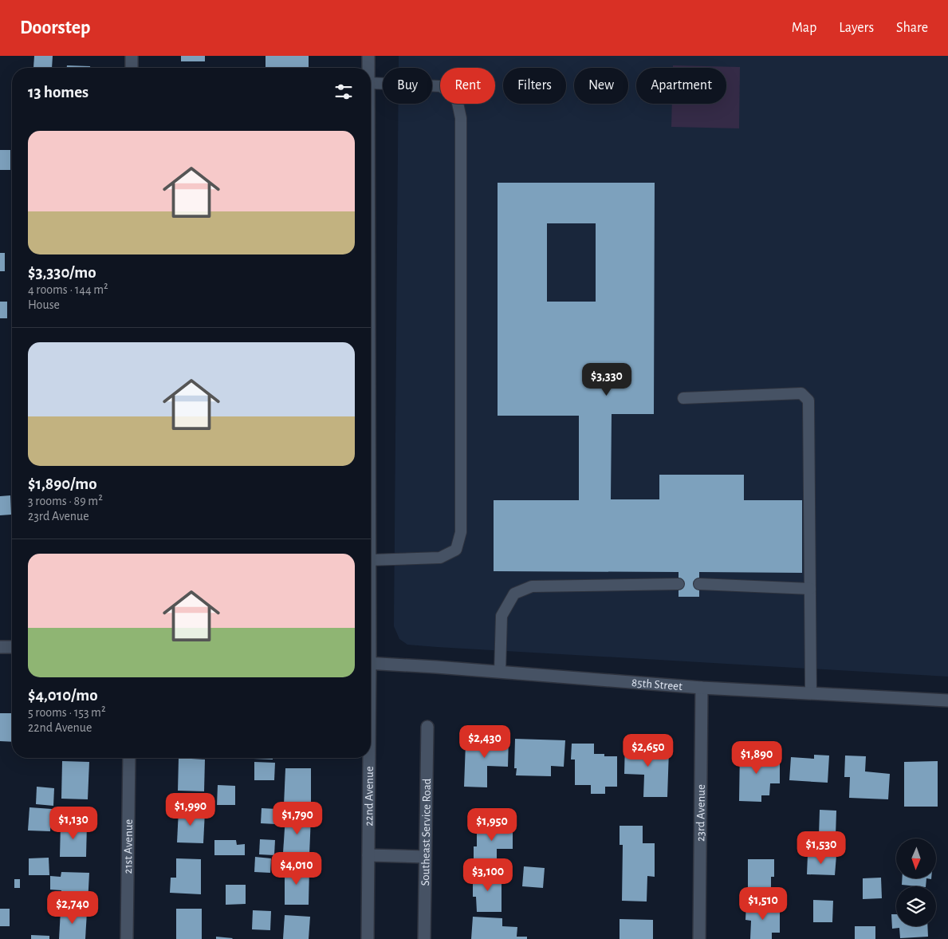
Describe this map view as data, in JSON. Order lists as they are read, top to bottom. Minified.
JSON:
{"streets":{"street":["85th Street","22nd Avenue","23rd Avenue","Southeast Service Road","21st Avenue"]},"crossings":[["85th Street","23rd Avenue"]],"north":"bottom","page":{"header":"Doorstep","nav":["Map","Layers","Share"],"chip":["Buy","Rent","Filters","New","Apartment"],"heading":"13 homes","list":[{"name":"$3,330/mo","note":"4 rooms · 144 m² · House"},{"name":"$1,890/mo","note":"3 rooms · 89 m² · 23rd Avenue"},{"name":"$4,010/mo","note":"5 rooms · 153 m² · 22nd Avenue"}],"price":["$3,330","$2,430","$2,650","$1,890","$1,990","$1,790","$1,130","$1,950","$1,530","$4,010","$3,100","$1,510","$2,740"]}}
